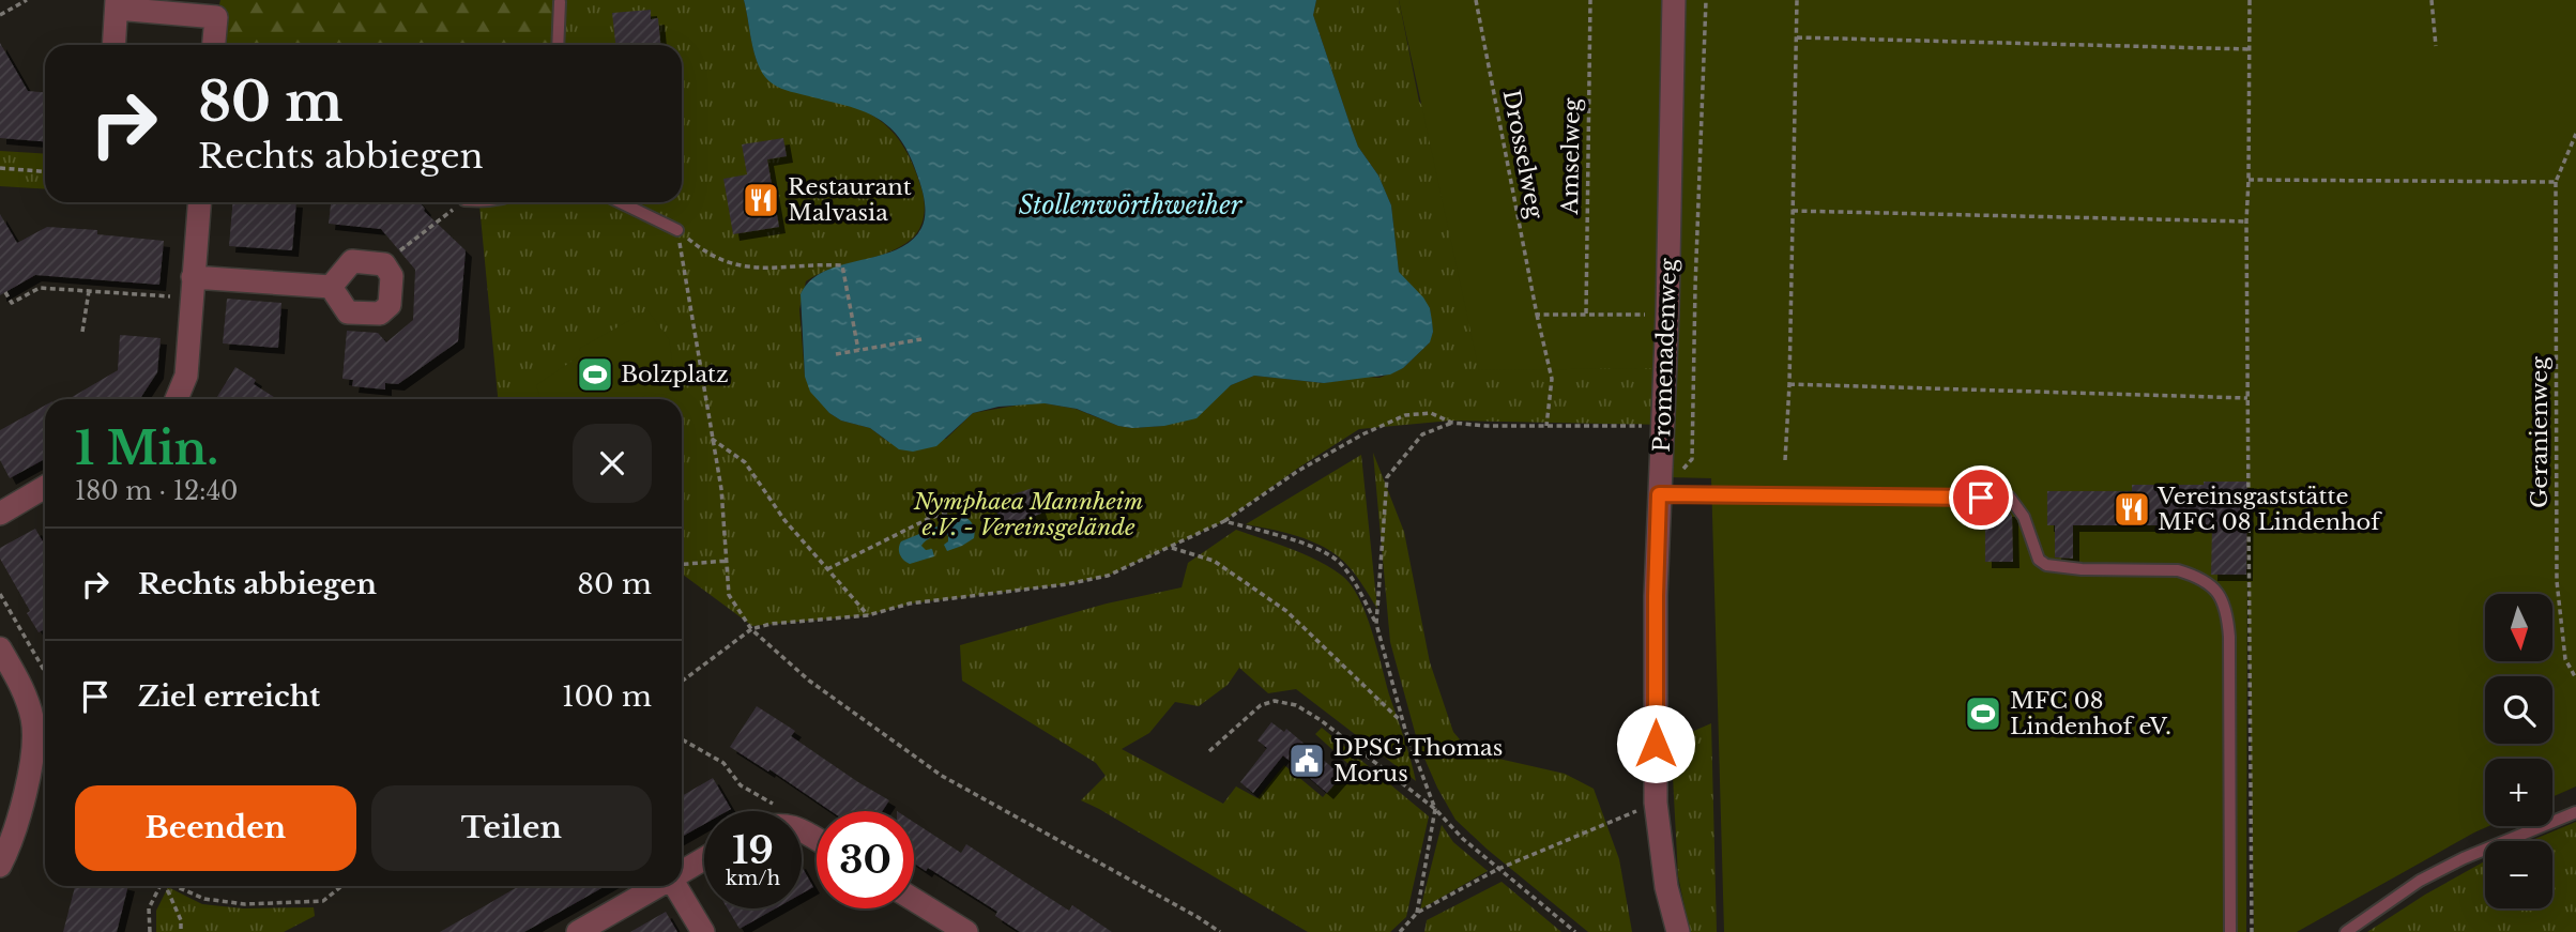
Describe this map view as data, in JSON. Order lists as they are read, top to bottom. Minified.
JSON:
{"streets":{"street":["Promenadenweg"],"path":["Drosselweg","Amselweg","Geranienweg"]},"water":["Stollenwörthweiher"],"parks":["Nymphaea Mannheim e.V. - Vereinsgelände"],"places":{"restaurant":["Restaurant Malvasia","Vereinsgaststätte MFC 08 Lindenhof"],"sports":["Bolzplatz","MFC 08 Lindenhof eV."],"public building":["DPSG Thomas Morus"]},"north":"bottom","page":{"turn":["80 m","Rechts abbiegen"],"heading":["1 Min.","180 m · 12:40"],"list":[{"name":"Rechts abbiegen","value":"80 m"},{"name":"Ziel erreicht","value":"100 m"}],"map_buttons":["+","−"],"buttons":["Beenden","Teilen"],"speed":"19 km/h","limit":"30"}}
